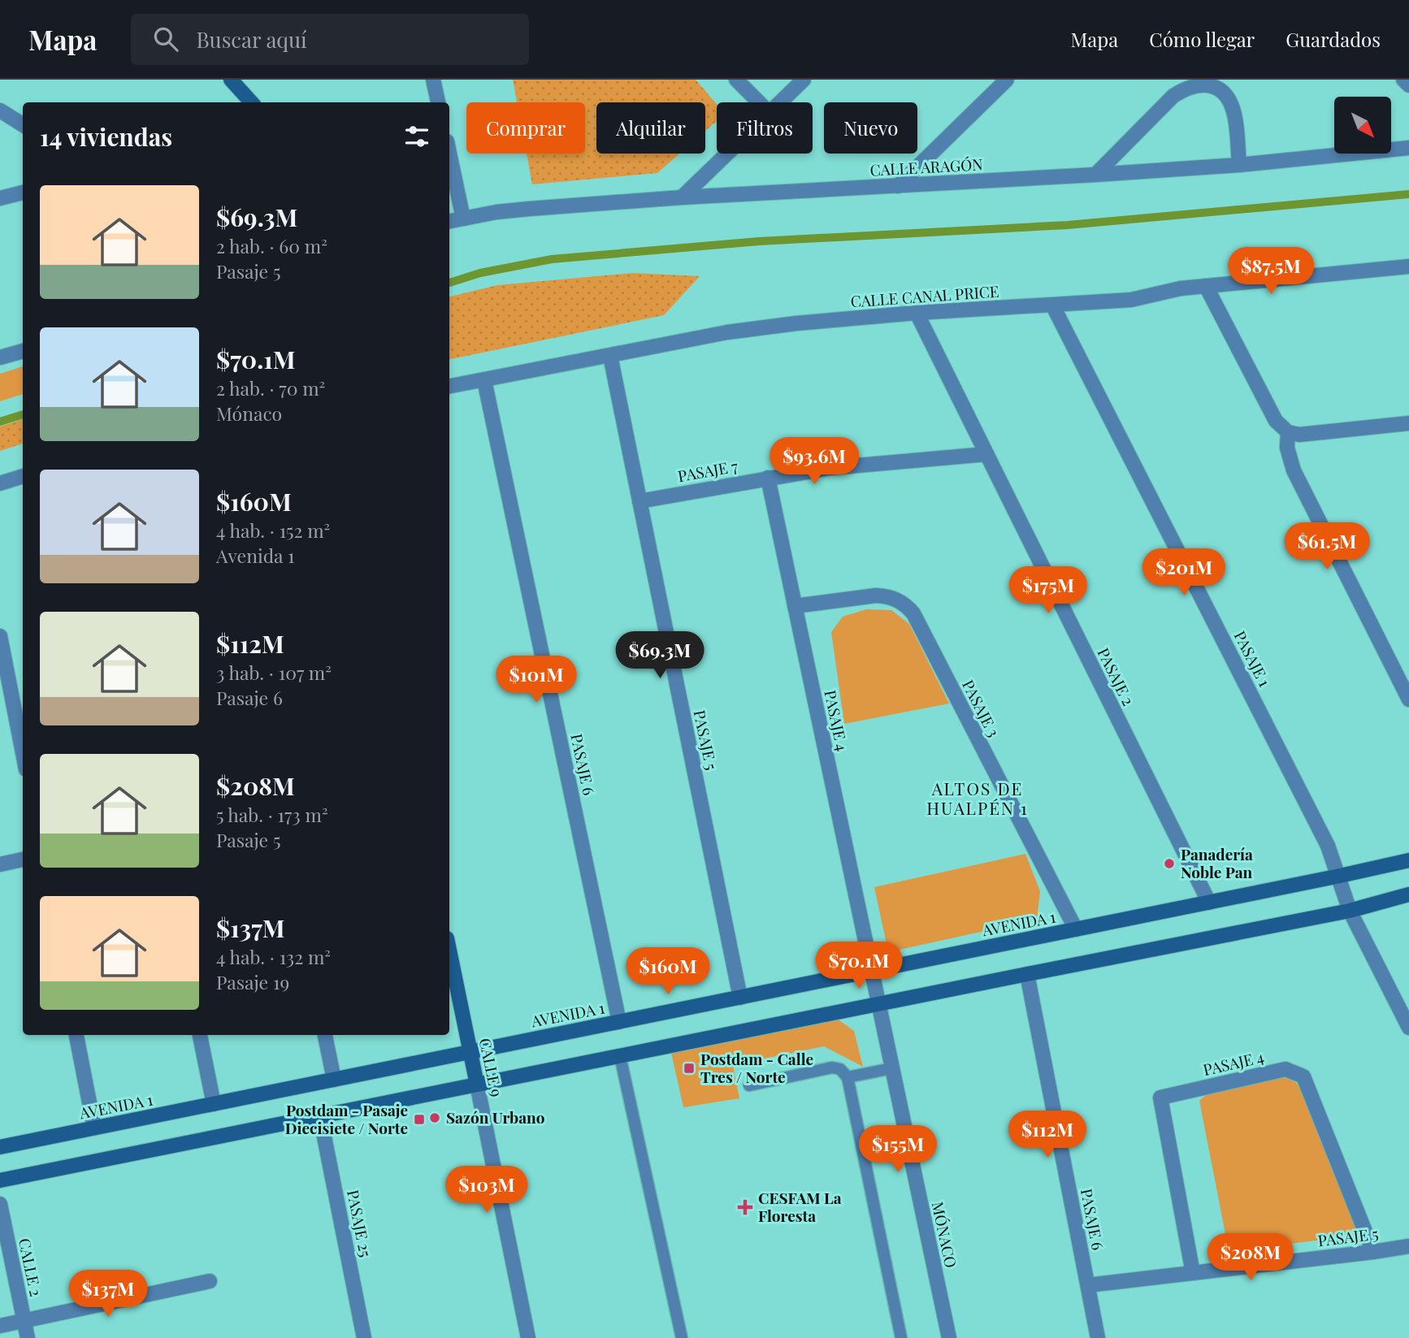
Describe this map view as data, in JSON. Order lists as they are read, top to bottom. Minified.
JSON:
{"streets":{"street":["CALLE ARAGÓN","CALLE CANAL PRICE","PASAJE 7","PASAJE 1","PASAJE 2","PASAJE 3","PASAJE 4","PASAJE 5","PASAJE 6","AVENIDA 1","CALLE 9","PASAJE 25","MÓNACO","CALLE 2"]},"crossings":[["CALLE CANAL PRICE","PASAJE 1"],["CALLE CANAL PRICE","PASAJE 2"],["CALLE CANAL PRICE","PASAJE 5"],["CALLE CANAL PRICE","PASAJE 6"],["PASAJE 7","PASAJE 2"],["PASAJE 7","PASAJE 4"],["PASAJE 7","PASAJE 5"],["PASAJE 1","AVENIDA 1"],["PASAJE 2","AVENIDA 1"],["PASAJE 3","PASAJE 4"],["PASAJE 3","AVENIDA 1"],["PASAJE 4","PASAJE 5"],["PASAJE 4","AVENIDA 1"],["PASAJE 4","MÓNACO"],["PASAJE 5","PASAJE 6"],["PASAJE 5","AVENIDA 1"],["PASAJE 6","AVENIDA 1"],["AVENIDA 1","CALLE 9"],["AVENIDA 1","MÓNACO"]],"districts":["ALTOS DE HUALPÉN 1"],"places":{"other":["Panadería Noble Pan","Sazón Urbano"],"transit":["Postdam - Calle Tres / Norte","Postdam - Pasaje Diecisiete / Norte"],"health":["CESFAM La Floresta"]},"north":"bottom right","page":{"header":"Mapa","search":"Buscar aquí","nav":["Mapa","Cómo llegar","Guardados"],"chip":["Comprar","Alquilar","Filtros","Nuevo"],"heading":"14 viviendas","list":[{"name":"$69.3M","note":"2 hab. · 60 m² · Pasaje 5"},{"name":"$70.1M","note":"2 hab. · 70 m² · Mónaco"},{"name":"$160M","note":"4 hab. · 152 m² · Avenida 1"},{"name":"$112M","note":"3 hab. · 107 m² · Pasaje 6"},{"name":"$208M","note":"5 hab. · 173 m² · Pasaje 5"},{"name":"$137M","note":"4 hab. · 132 m² · Pasaje 19"}],"price":["$87.5M","$93.6M","$61.5M","$201M","$175M","$69.3M","$101M","$70.1M","$160M","$112M","$155M","$103M","$208M","$137M"]}}
